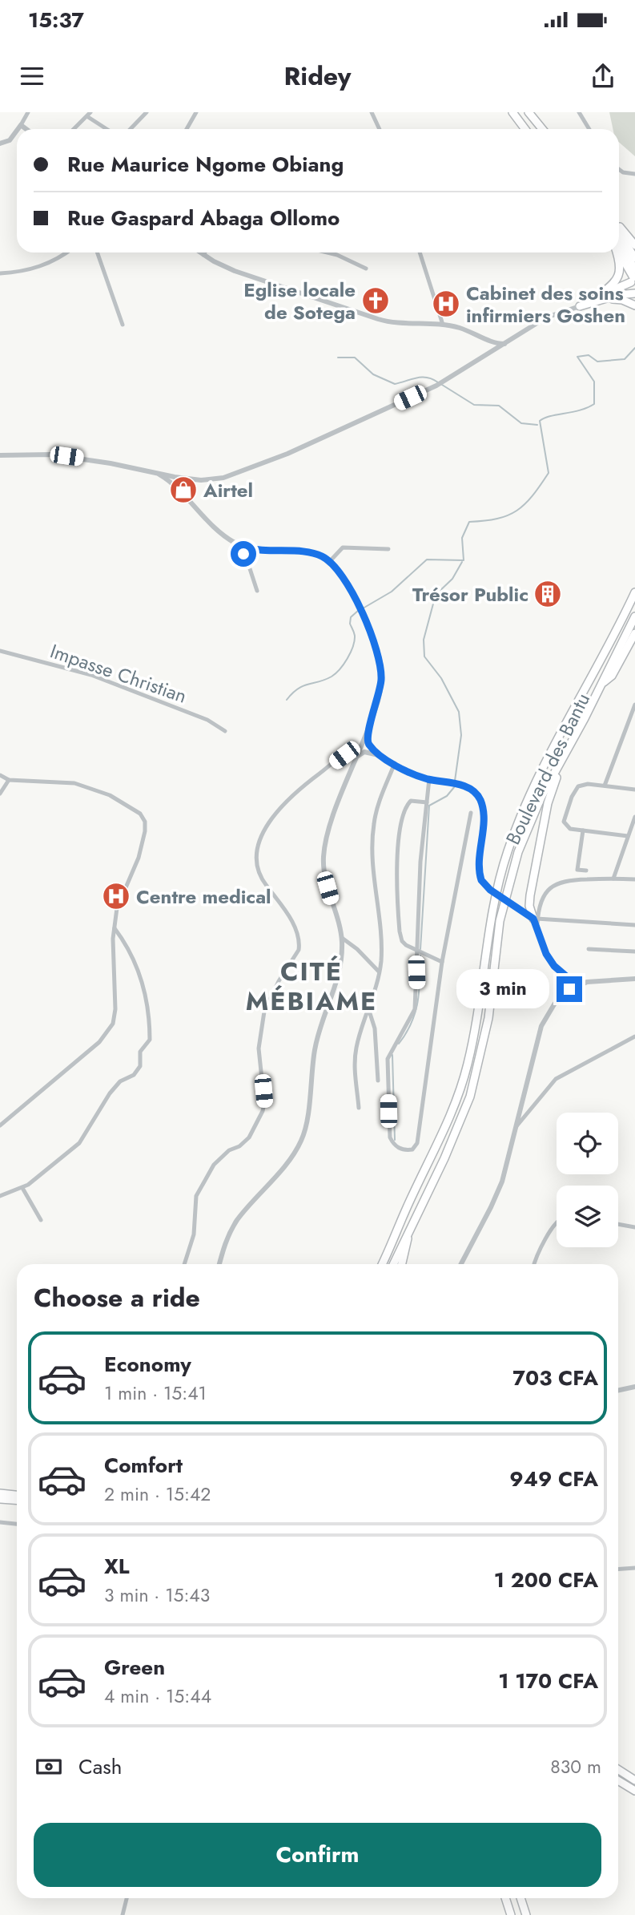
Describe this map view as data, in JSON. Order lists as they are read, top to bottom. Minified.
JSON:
{"streets":{"highway":["Boulevard des Bantu"],"street":["Impasse Christian"]},"districts":["CITÉ MÉBIAME"],"places":{"church":["Eglise locale de Sotega"],"hospital":["Cabinet des soins infirmiers Goshen","Centre medical"],"shop":["Airtel"],"building":["Trésor Public"]},"page":{"status":"15:37","header":"Ridey","banner":["Rue Maurice Ngome Obiang","Rue Gaspard Abaga Ollomo"],"bubble":"3 min","heading":"Choose a ride","list":[{"name":"Economy","note":"1 min · 15:41","value":"703 CFA"},{"name":"Comfort","note":"2 min · 15:42","value":"949 CFA"},{"name":"XL","note":"3 min · 15:43","value":"1 200 CFA"},{"name":"Green","note":"4 min · 15:44","value":"1 170 CFA"}],"pay":["Cash","830 m"],"buttons":"Confirm"}}
